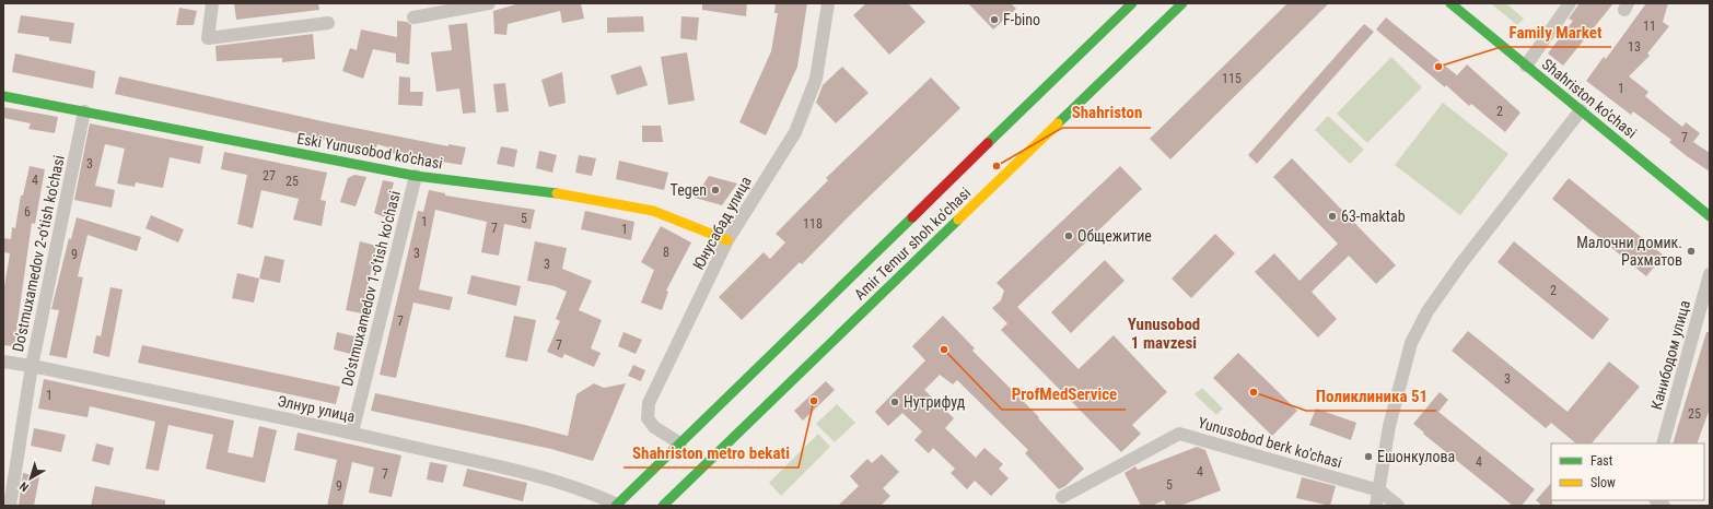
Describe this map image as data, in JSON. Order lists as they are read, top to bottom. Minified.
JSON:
{"streets":{"main road":["Shahriston ko'chasi","Eski Yunusobod ko'chasi","Amir Temur shoh ko'chasi"],"street":["Юнусабад улица","Do'stmuxamedov 2-o'tish ko'chasi","Do'stmuxamedov 1-o'tish ko'chasi","Канибодом улица","Элнур улица","Yunusobod berk ko'chasi"]},"crossings":[["Eski Yunusobod ko'chasi","Юнусабад улица"],["Eski Yunusobod ko'chasi","Do'stmuxamedov 2-o'tish ko'chasi"],["Eski Yunusobod ko'chasi","Do'stmuxamedov 1-o'tish ko'chasi"],["Юнусабад улица","Amir Temur shoh ko'chasi"],["Amir Temur shoh ko'chasi","Элнур улица"],["Do'stmuxamedov 2-o'tish ko'chasi","Элнур улица"],["Do'stmuxamedov 1-o'tish ko'chasi","Элнур улица"]],"districts":["Yunusobod 1 mavzesi"],"places":["F-bino","Family Market","Shahriston","Tegen","63-maktab","Общежитие","Малочни домик. Рахматов","ProfMedService","Поликлиника 51","Shahriston metro bekati","Нутрифуд","Ешонкулова"],"house_numbers":["11","13","115","1","2","7","3","27","4","25","6","5","1","118","7","1","8","3","9","3","2","7","7","3","1","25","4","4","7","5","9"],"legend":["Fast","Slow"],"north":"bottom left"}
